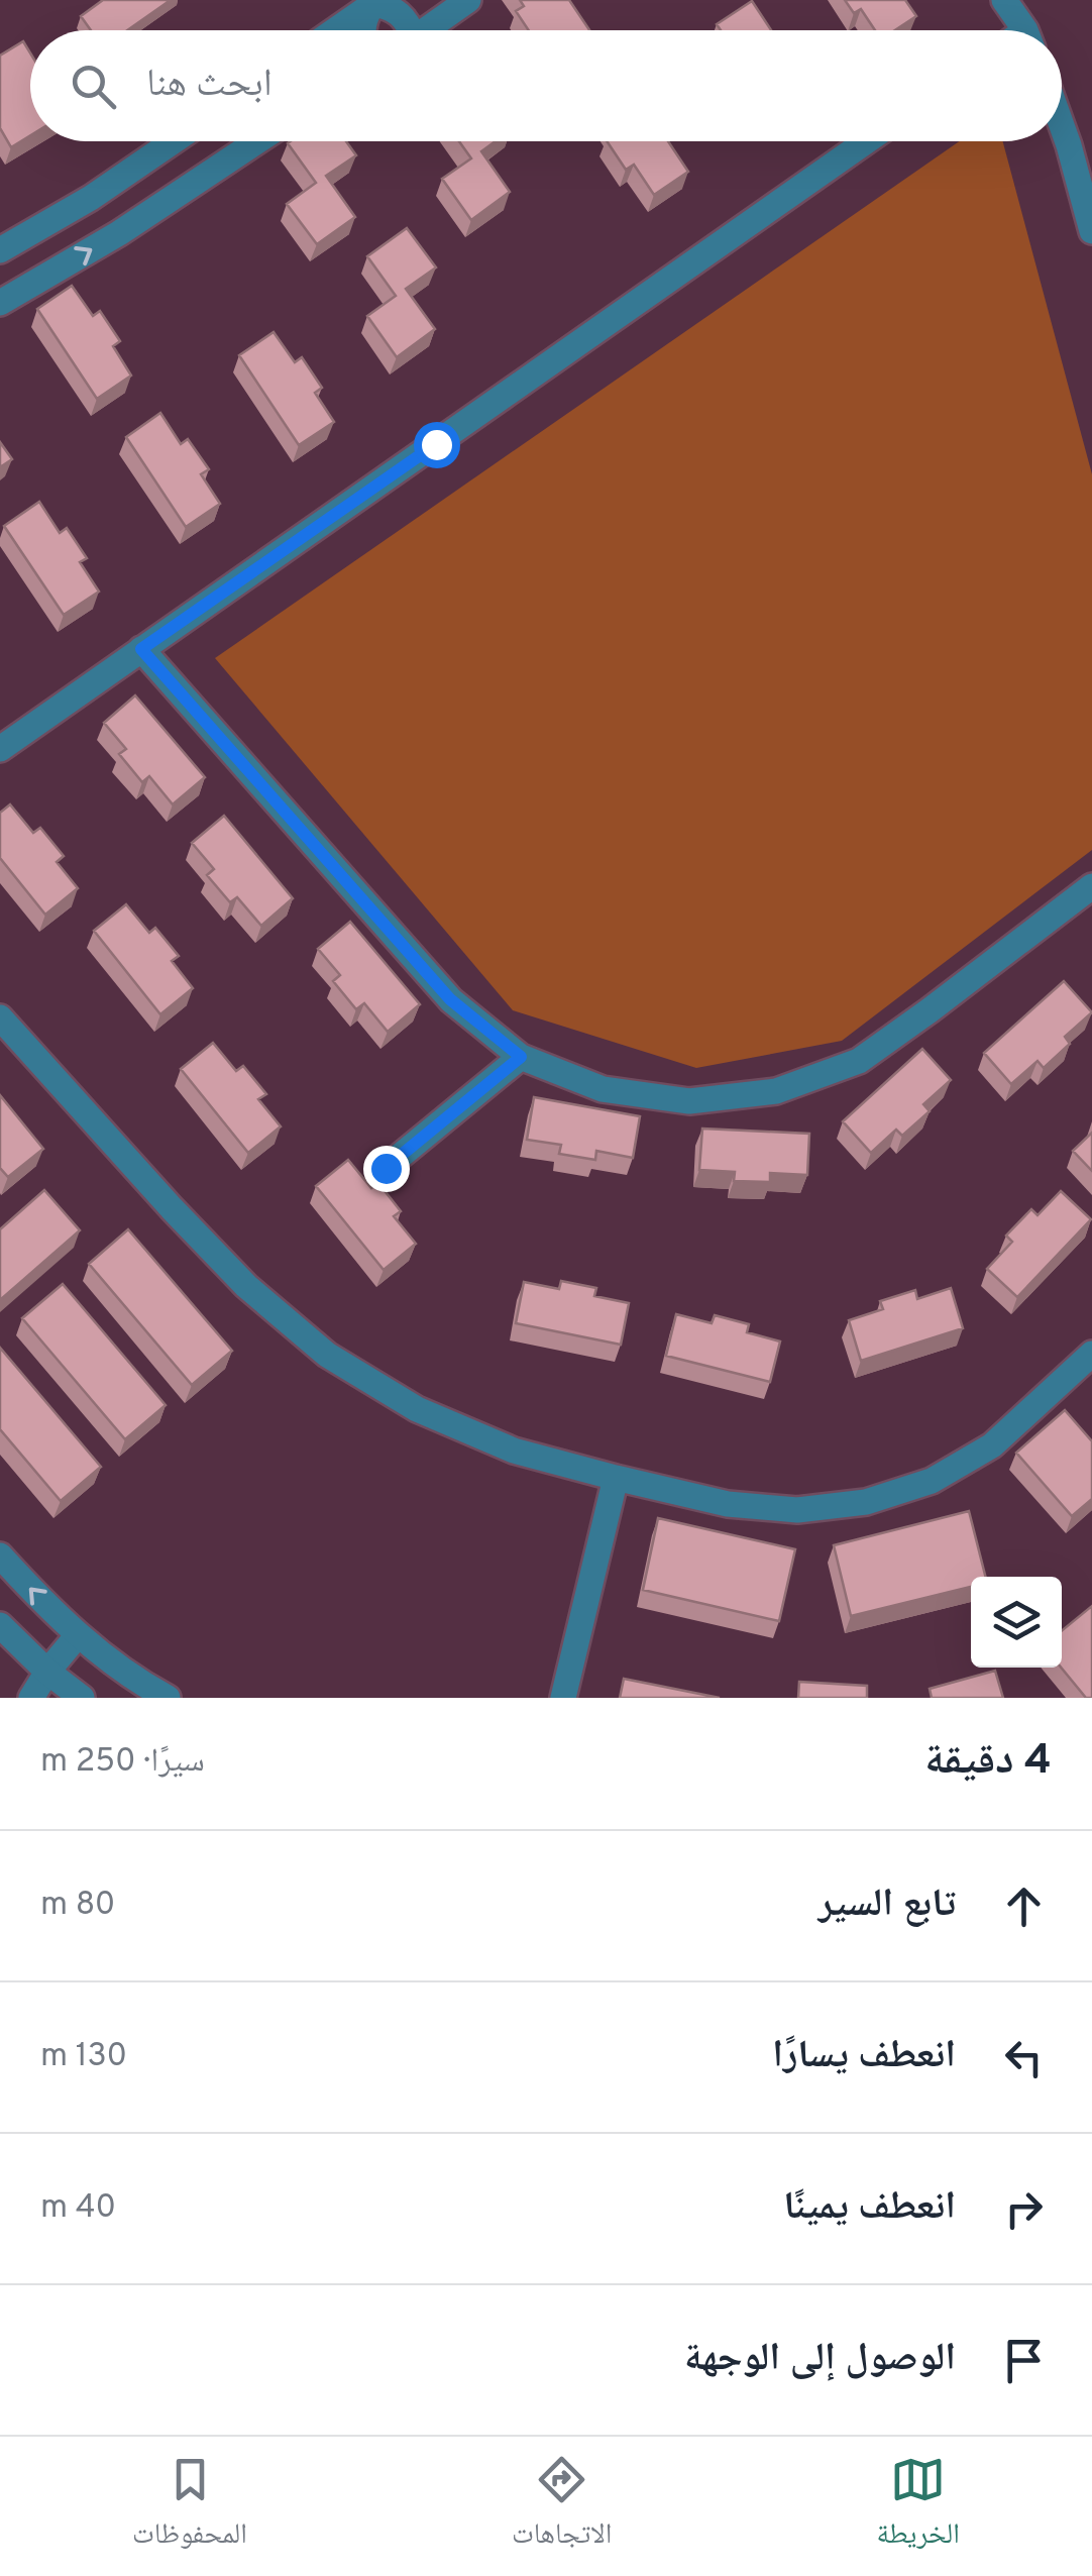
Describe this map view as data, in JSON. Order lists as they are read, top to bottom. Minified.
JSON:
{"page":{"search":"ابحث هنا","heading":["4 دقيقة","سيرًا · 250 m"],"list":[["تابع السير","80 m"],["انعطف يسارًا","130 m"],["انعطف يمينًا","40 m"],"الوصول إلى الوجهة"],"nav":["الخريطة","الاتجاهات","المحفوظات"]}}
